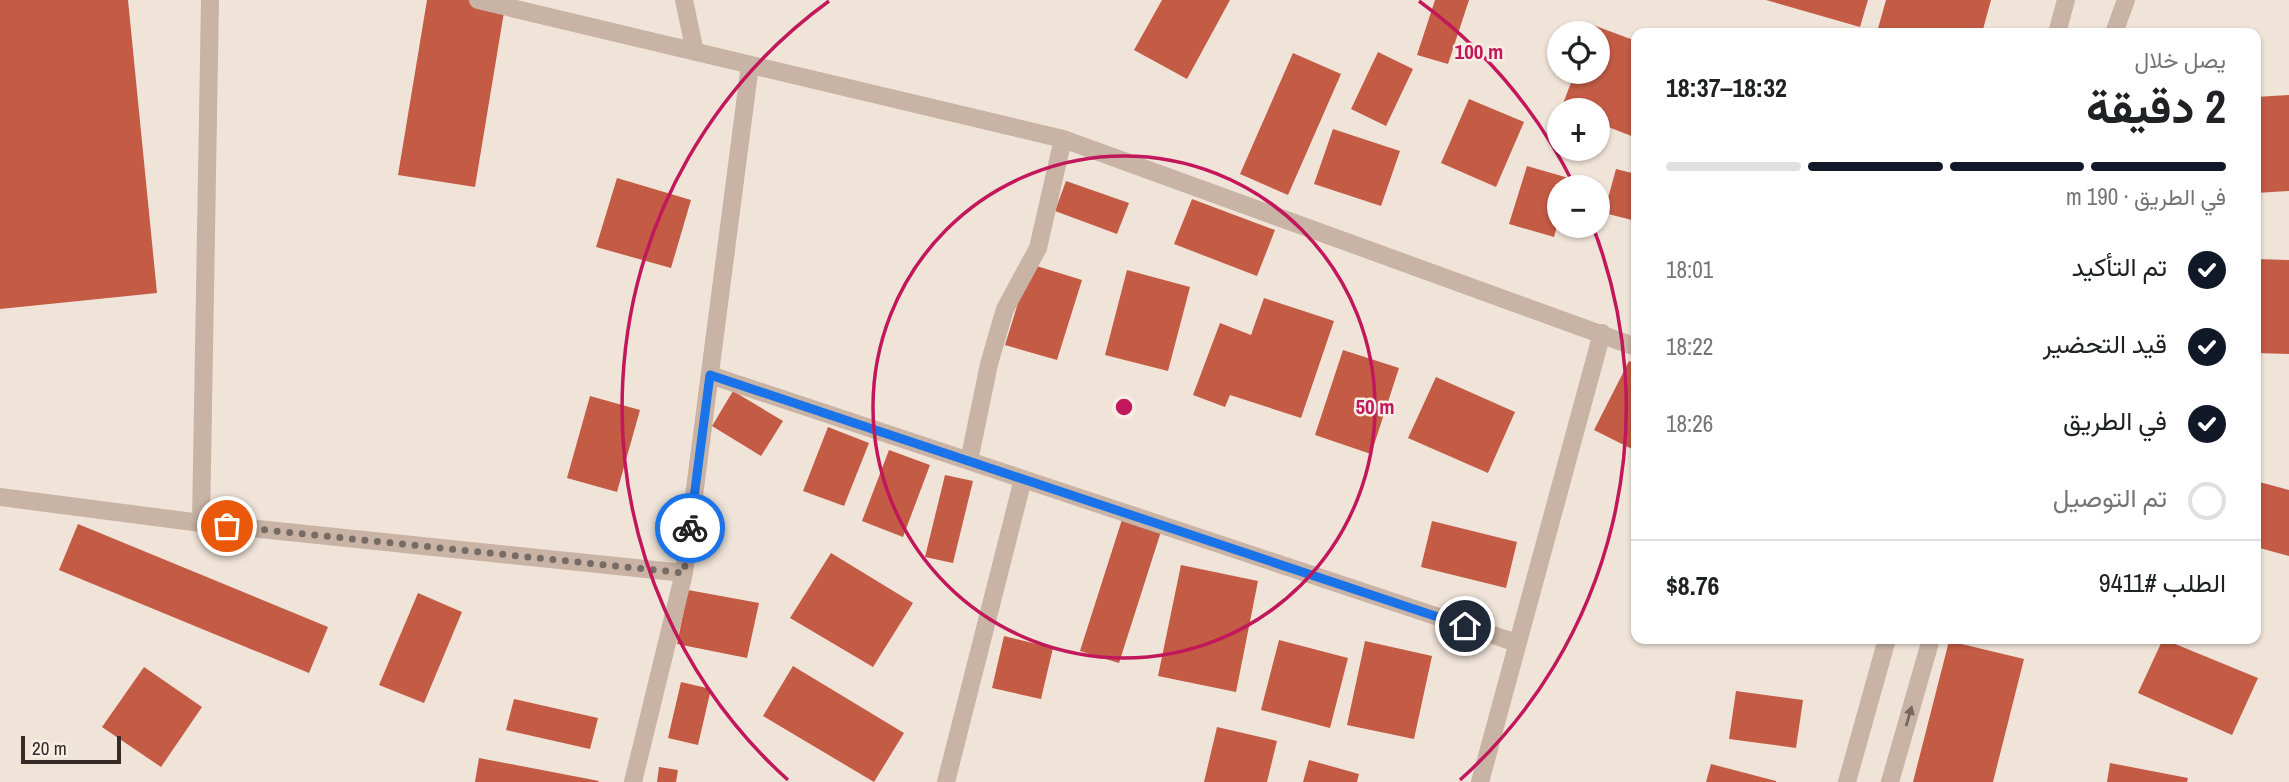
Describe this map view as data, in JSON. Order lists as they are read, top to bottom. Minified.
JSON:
{"scale_bar":"20 m","page":{"map_buttons":["+","−"],"heading":["2 دقيقة","يصل خلال","18:32–18:37"],"panel":["الطلب #9411","$8.76"],"bar":"في الطريق · 190 m","list":[["تم التأكيد","18:01"],["قيد التحضير","18:22"],["في الطريق","18:26"],"تم التوصيل"],"scale":"20 m"},"rings":["100 m","50 m"]}
